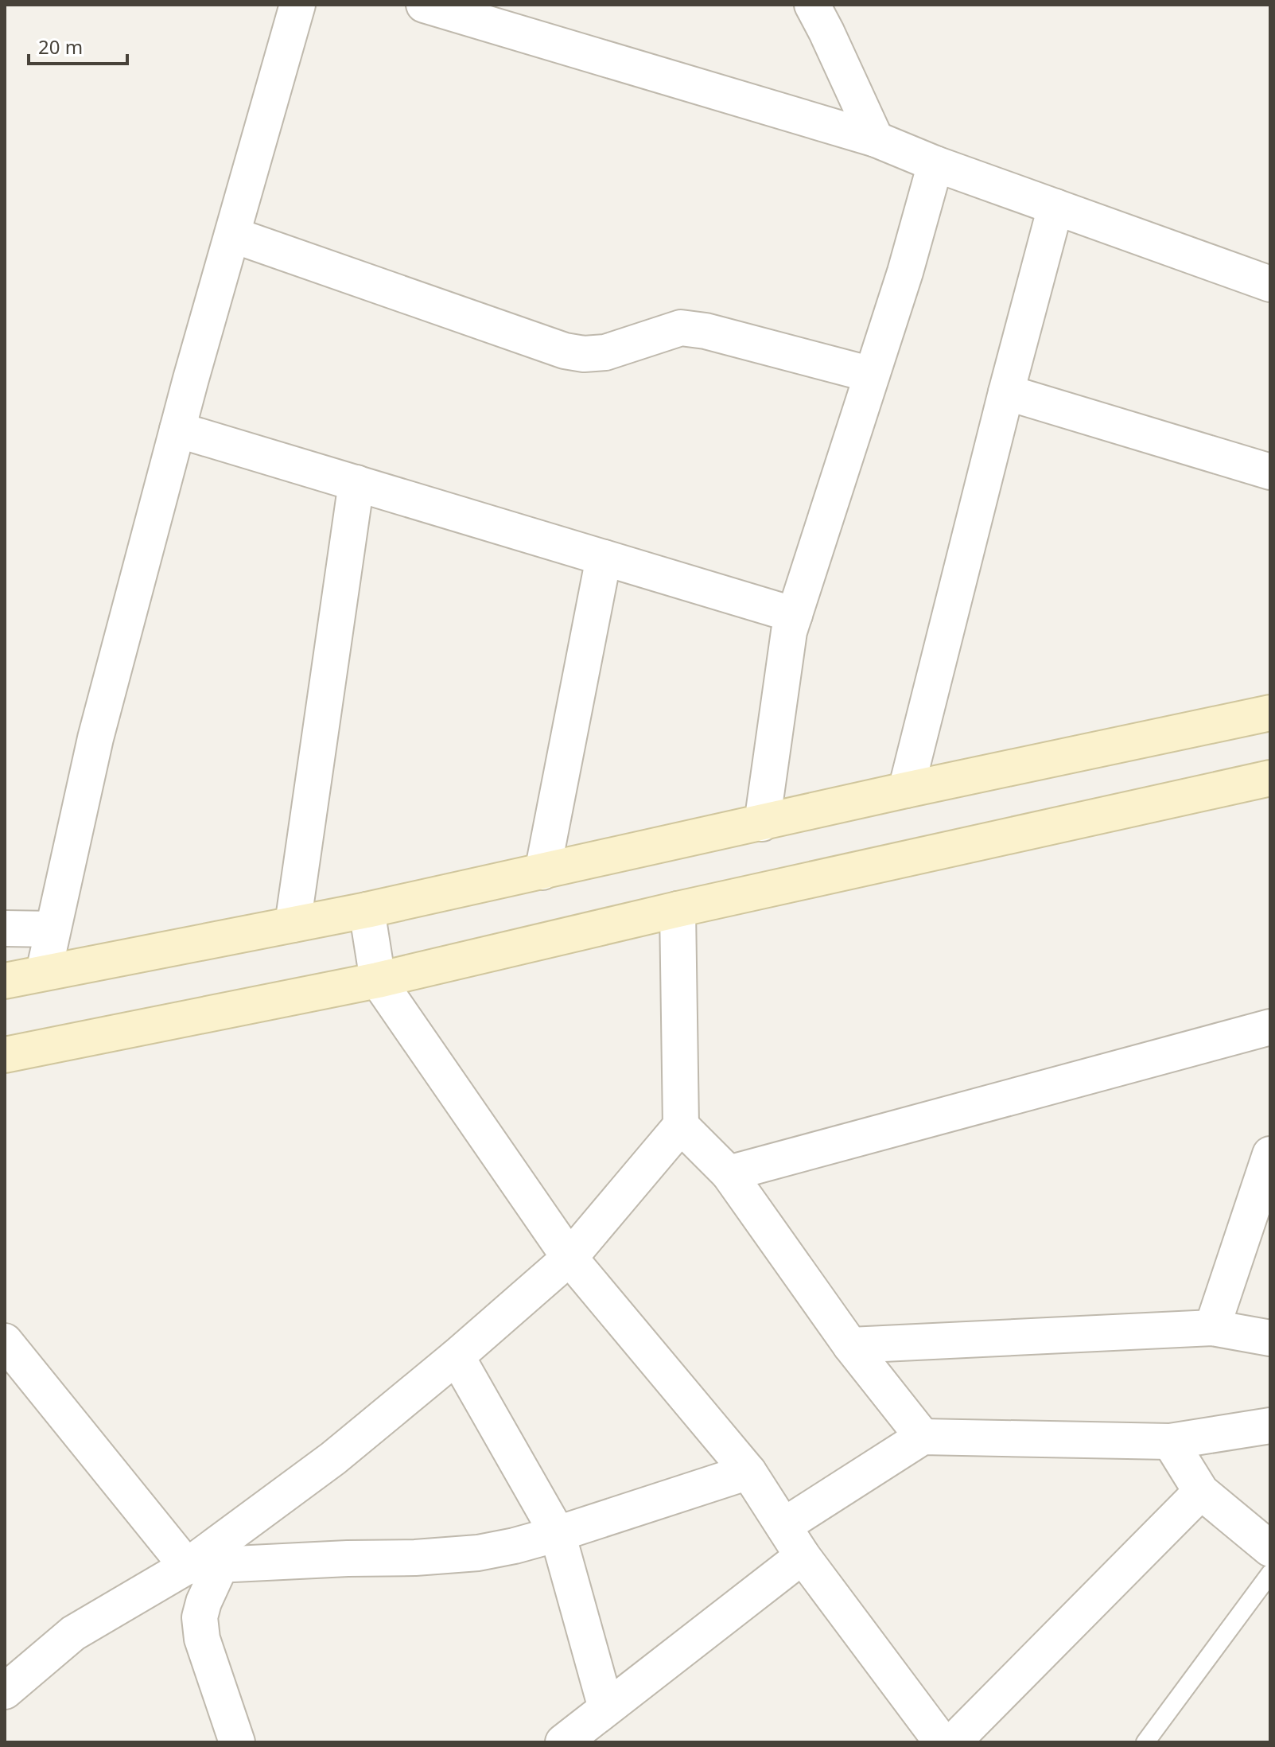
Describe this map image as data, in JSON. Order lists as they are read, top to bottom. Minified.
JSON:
{"scale_bar":"20 m"}
